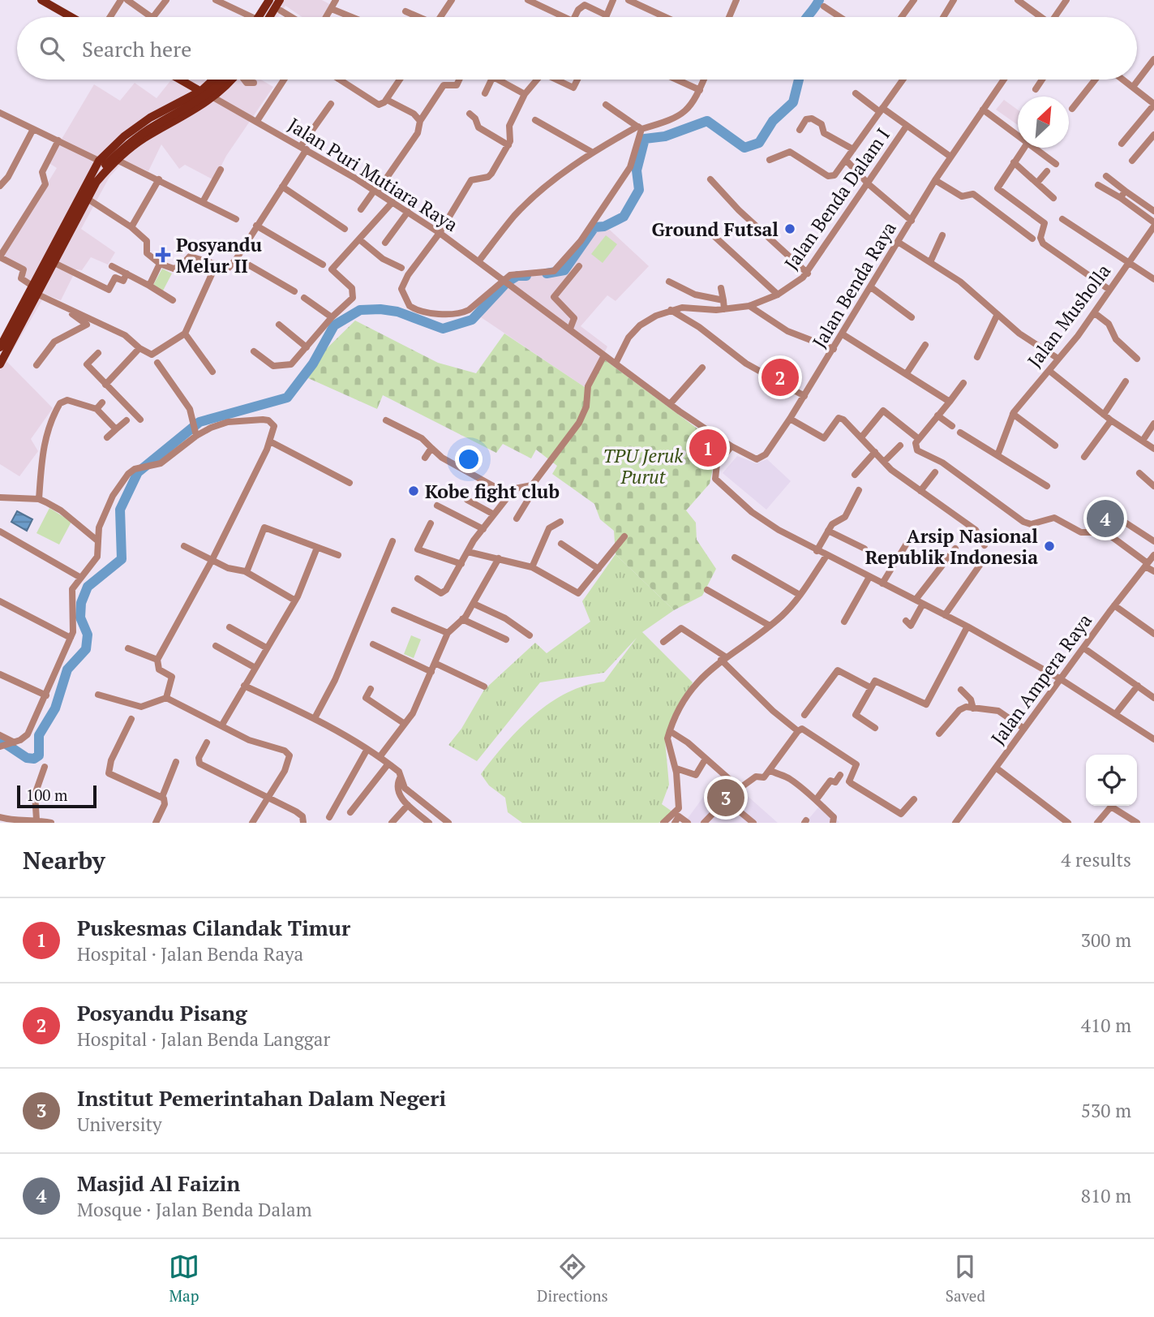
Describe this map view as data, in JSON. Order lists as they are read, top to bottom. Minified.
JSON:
{"streets":{"street":["Jalan Puri Mutiara Raya","Jalan Benda Dalam I","Jalan Benda Raya","Jalan Musholla","Jalan Ampera Raya"]},"crossings":[["Jalan Puri Mutiara Raya","Jalan Benda Raya"],["Jalan Benda Dalam I","Jalan Benda Raya"]],"parks":["TPU Jeruk Purut"],"places":{"other":["Ground Futsal","Kobe fight club","Arsip Nasional Republik Indonesia"],"health":["Posyandu Melur II"]},"scale_bar":"100 m","north":"top right","page":{"search":"Search here","pins":["2","1","4","3"],"scale":"100 m","heading":["Nearby","4 results"],"list":[{"mark":"1","name":"Puskesmas Cilandak Timur","note":"Hospital · Jalan Benda Raya","value":"300 m"},{"mark":"2","name":"Posyandu Pisang","note":"Hospital · Jalan Benda Langgar","value":"410 m"},{"mark":"3","name":"Institut Pemerintahan Dalam Negeri","note":"University","value":"530 m"},{"mark":"4","name":"Masjid Al Faizin","note":"Mosque · Jalan Benda Dalam","value":"810 m"}],"nav":["Map","Directions","Saved"]}}
